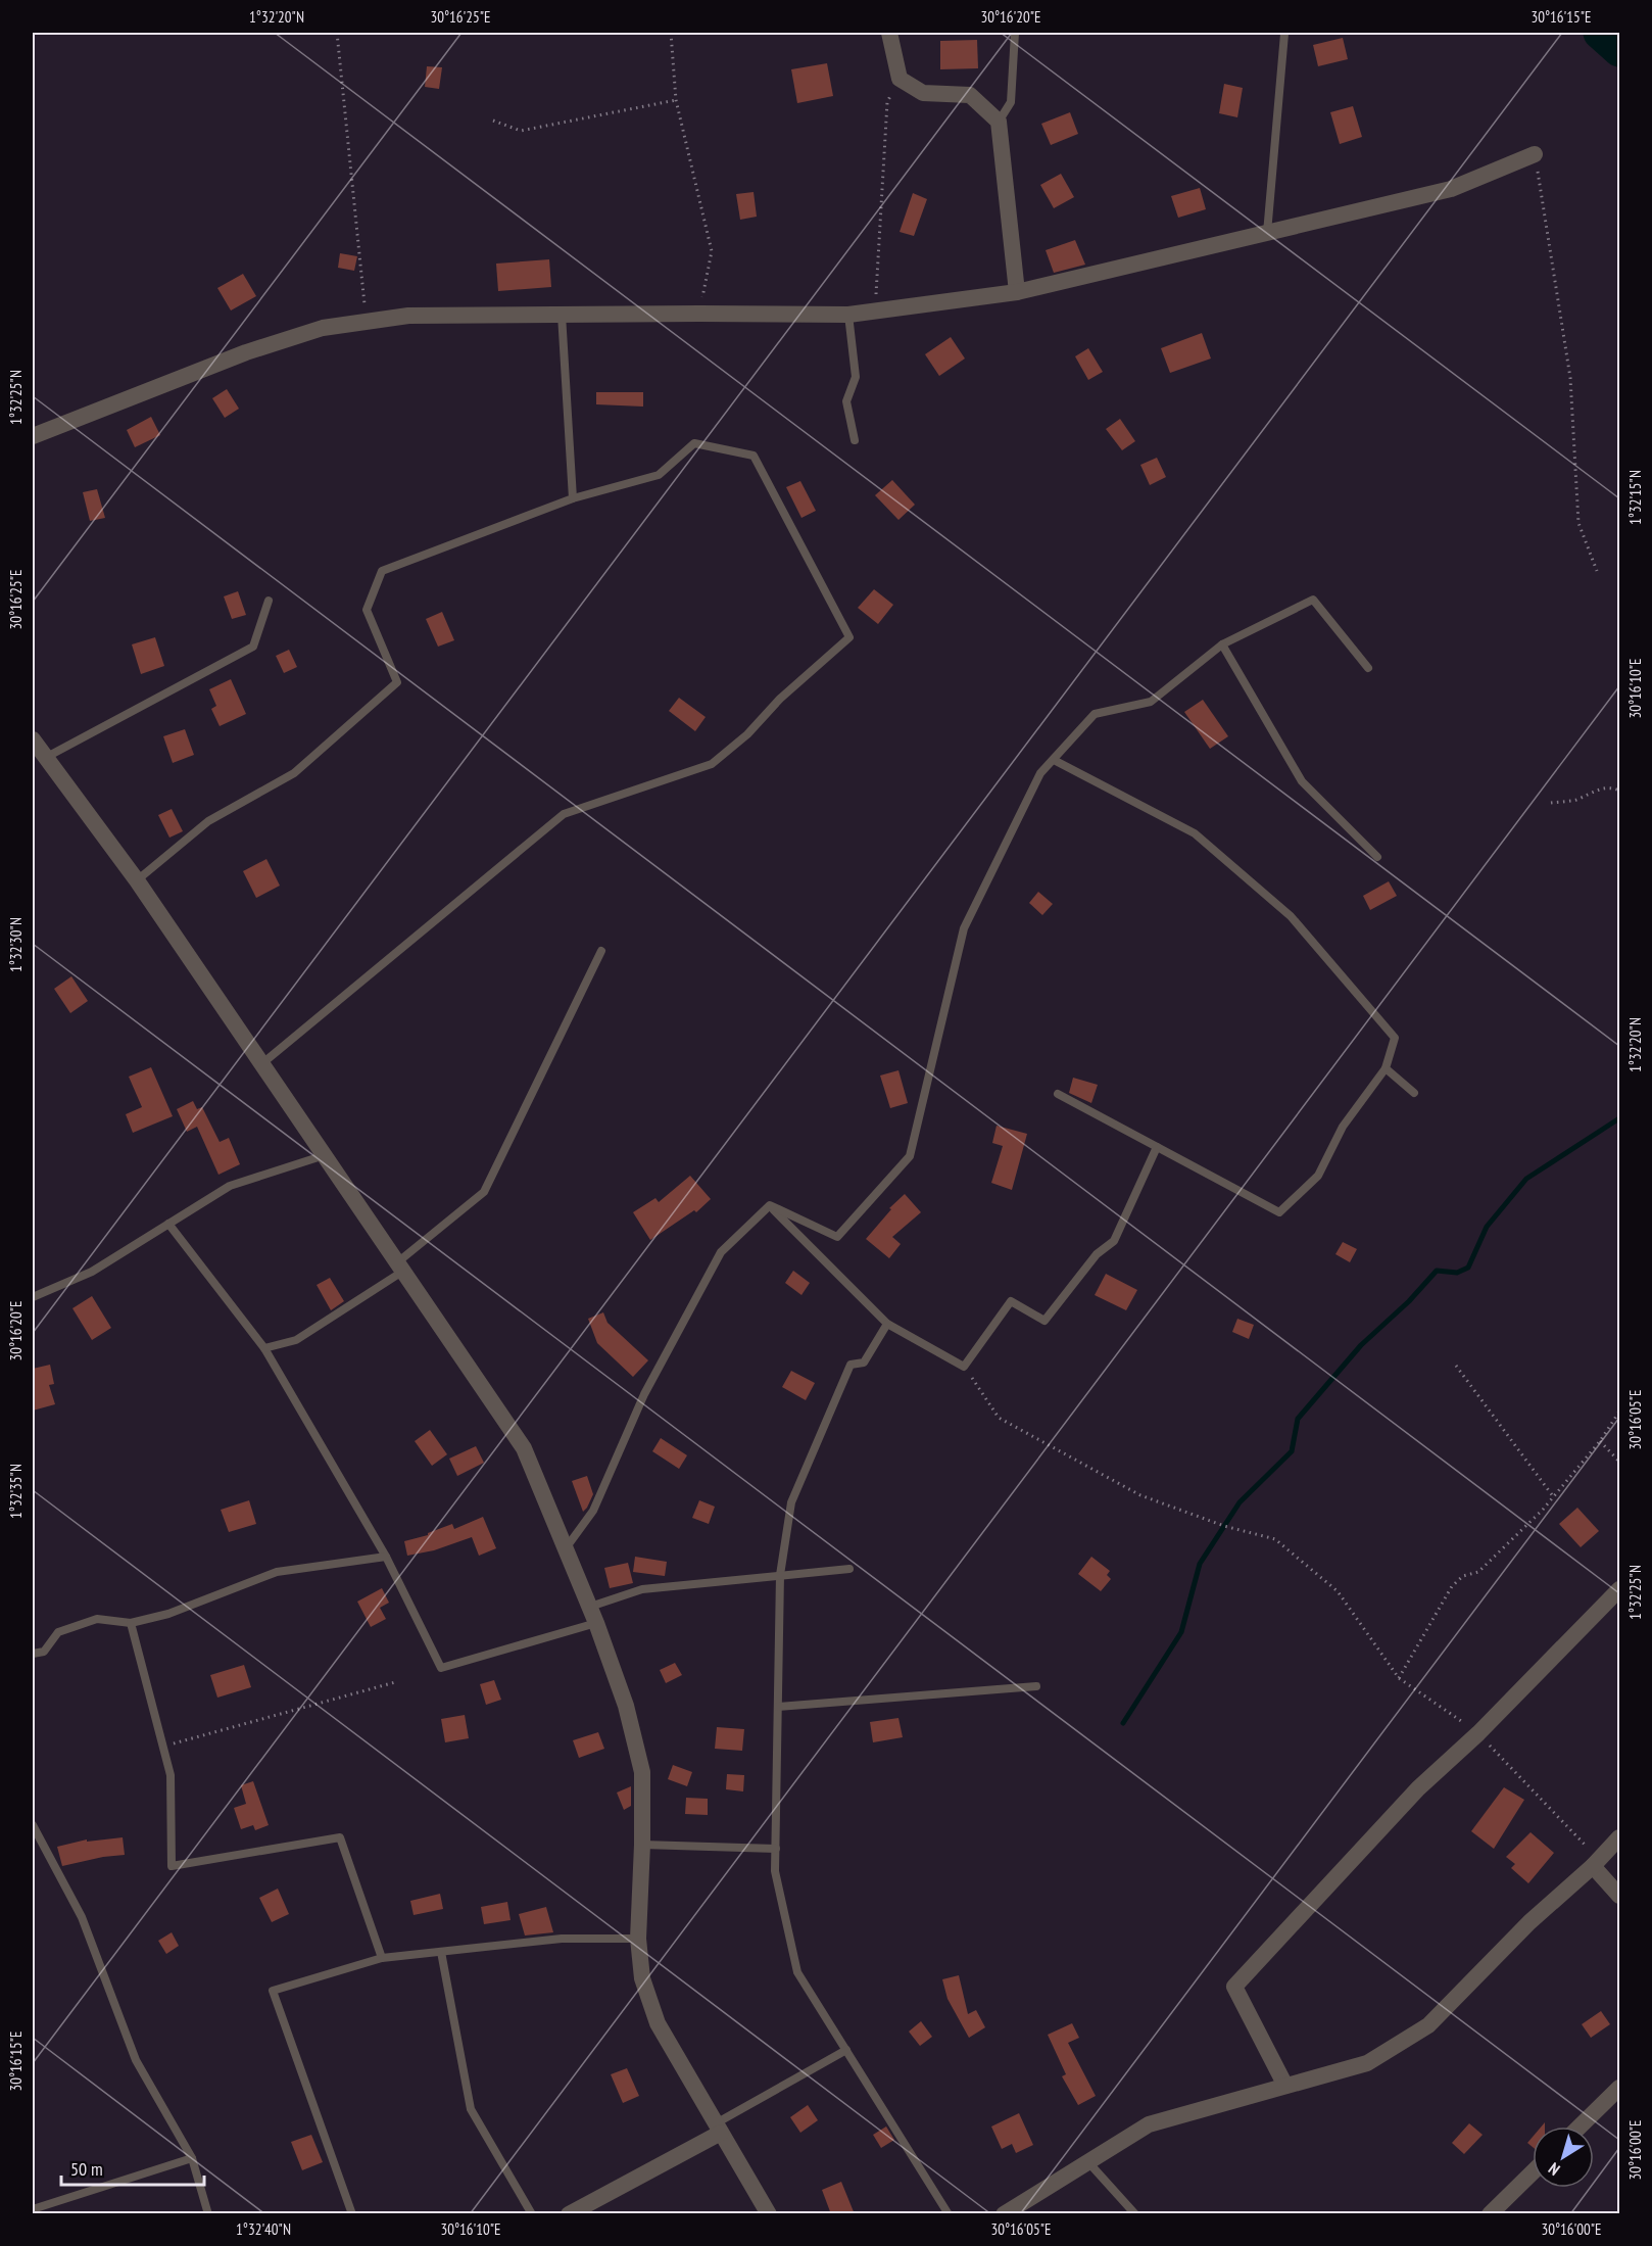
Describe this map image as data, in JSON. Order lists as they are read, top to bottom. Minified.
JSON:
{"scale_bar":"50 m","north":"bottom left","coordinates":["1°32'20\"N","30°16'25\"E","30°16'20\"E","30°16'15\"E","1°32'25\"N","1°32'15\"N","30°16'10\"E","1°32'30\"N","30°16'05\"E","1°32'35\"N","30°16'00\"E","1°32'40\"N"]}
